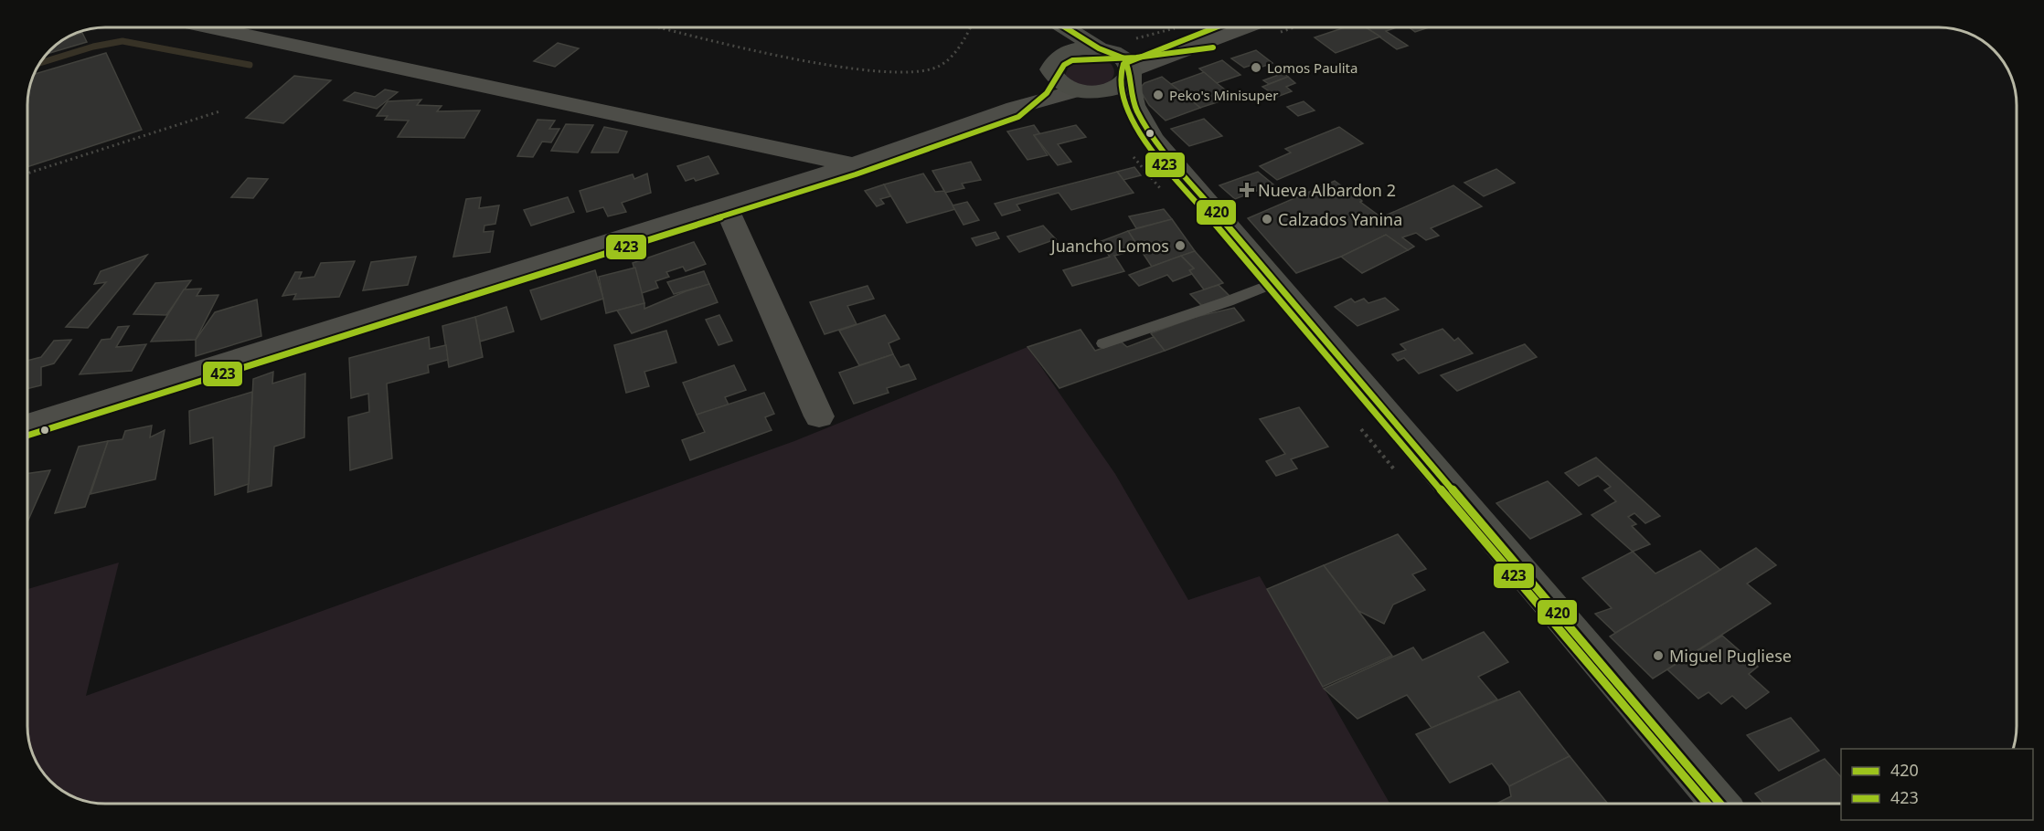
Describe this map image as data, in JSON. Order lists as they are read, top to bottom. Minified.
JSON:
{"places":{"other":["Lomos Paulita","Peko's Minisuper","Calzados Yanina","Juancho Lomos","Miguel Pugliese"],"health":["Nueva Albardon 2"]},"lines":["transit line 420","transit line 423"],"legend":["420","423"]}
